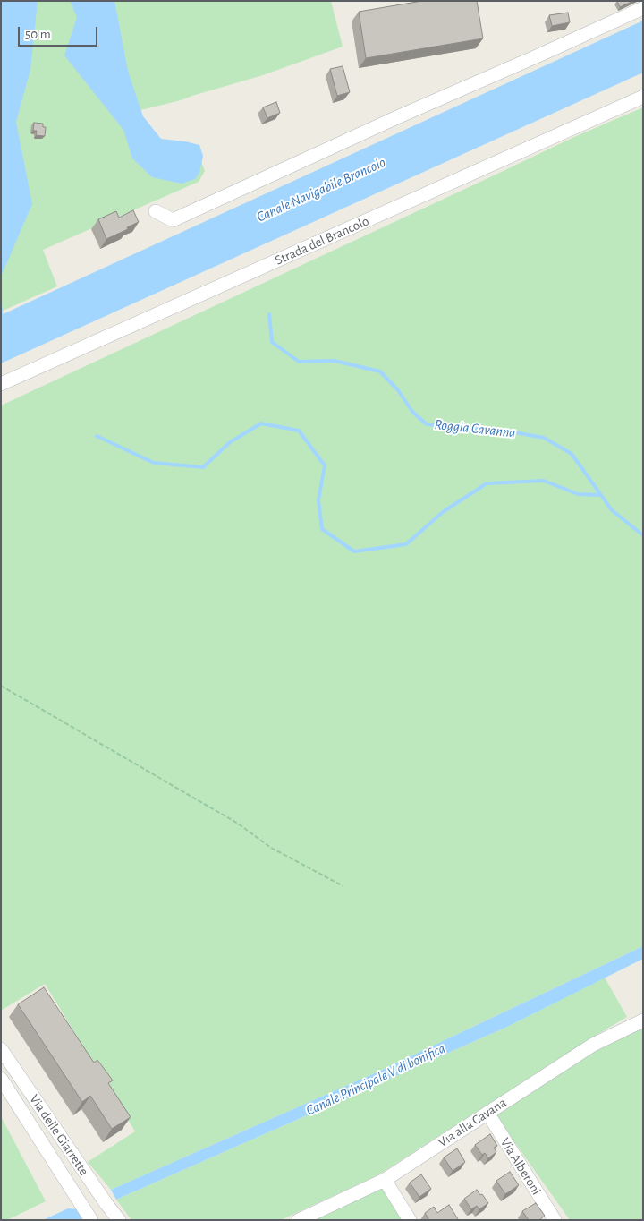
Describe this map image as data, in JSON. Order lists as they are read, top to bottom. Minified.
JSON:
{"streets":{"street":["Strada del Brancolo","Via alla Cavana","Via delle Giarrette","Via Alberoni"]},"crossings":[["Via alla Cavana","Via Alberoni"]],"water":["Canale Navigabile Brancolo","Roggia Cavanna","Canale Principale V di bonifica"],"scale_bar":"50 m"}
